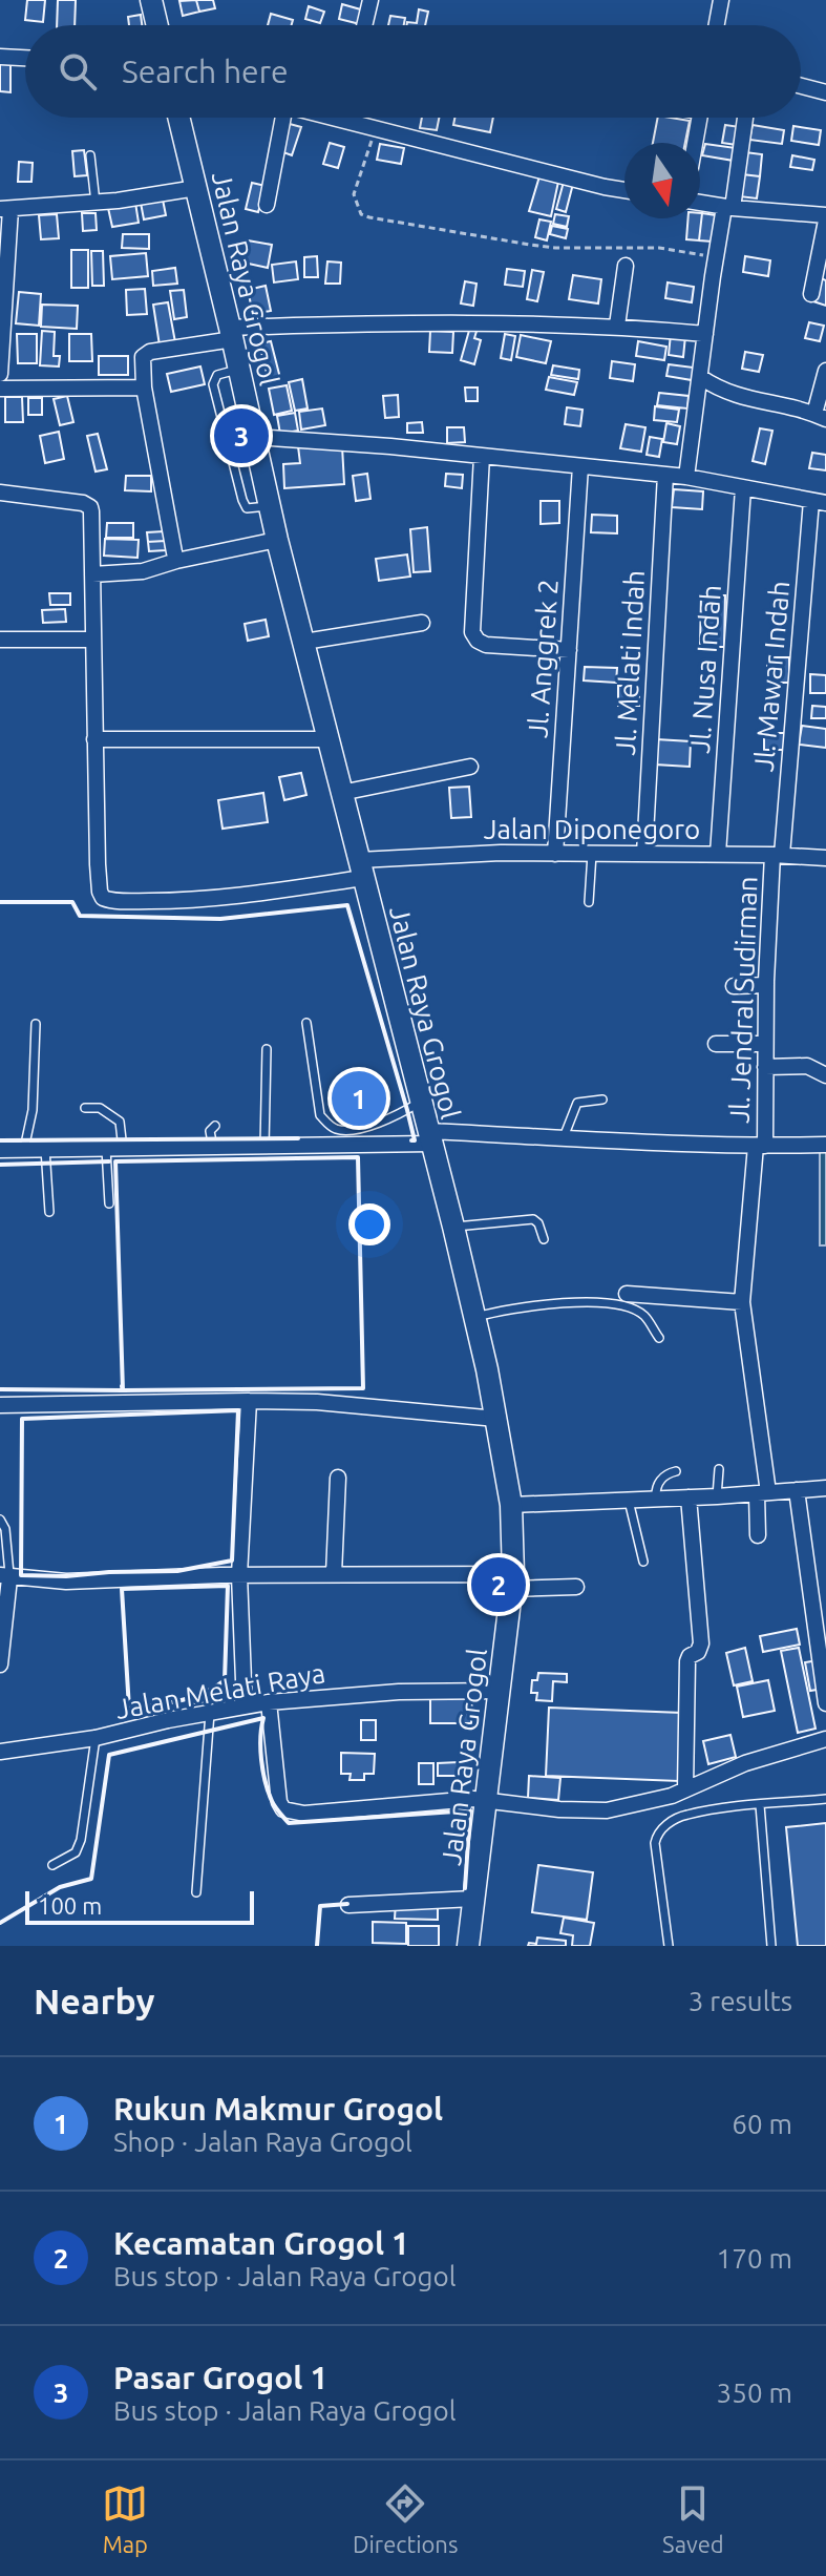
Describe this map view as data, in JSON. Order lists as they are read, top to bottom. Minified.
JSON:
{"streets":{"main road":["Jalan Raya Grogol"],"street":["Jl. Anggrek 2","Jl. Melati Indah","Jl. Nusa Indah","Jl. Mawar Indah","Jalan Diponegoro","Jl. Jendral Sudirman","Jalan Melati Raya"]},"crossings":[["Jalan Raya Grogol","Jalan Diponegoro"],["Jalan Raya Grogol","Jalan Melati Raya"],["Jl. Anggrek 2","Jalan Diponegoro"],["Jl. Melati Indah","Jalan Diponegoro"],["Jl. Nusa Indah","Jalan Diponegoro"],["Jl. Mawar Indah","Jalan Diponegoro"],["Jl. Mawar Indah","Jl. Jendral Sudirman"],["Jalan Diponegoro","Jl. Jendral Sudirman"]],"scale_bar":"100 m","north":"bottom","page":{"search":"Search here","pins":["3","1","2"],"scale":"100 m","heading":["Nearby","3 results"],"list":[{"mark":"1","name":"Rukun Makmur Grogol","note":"Shop · Jalan Raya Grogol","value":"60 m"},{"mark":"2","name":"Kecamatan Grogol 1","note":"Bus stop · Jalan Raya Grogol","value":"170 m"},{"mark":"3","name":"Pasar Grogol 1","note":"Bus stop · Jalan Raya Grogol","value":"350 m"}],"nav":["Map","Directions","Saved"]}}
